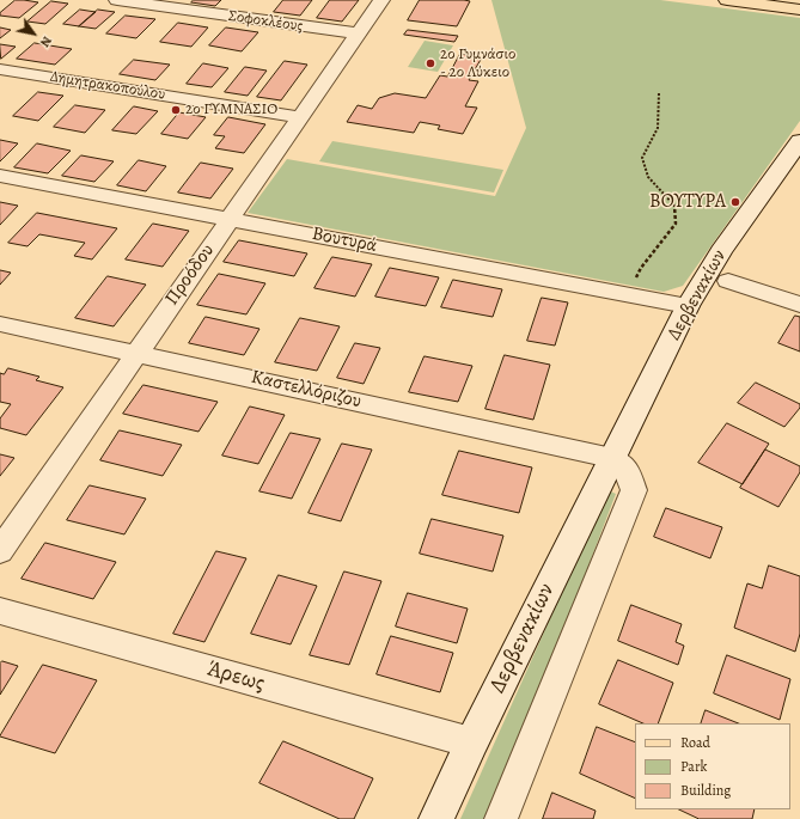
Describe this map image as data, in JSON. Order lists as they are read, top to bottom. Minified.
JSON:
{"streets":{"street":["Σοφοκλέους","Δημητρακοπούλου","Βουτυρά","Προόδου","Δερβενακίων","Καστελλόριζου","Άρεως"]},"crossings":[["Σοφοκλέους","Προόδου"],["Δημητρακοπούλου","Προόδου"],["Βουτυρά","Προόδου"],["Βουτυρά","Δερβενακίων"],["Προόδου","Καστελλόριζου"],["Δερβενακίων","Καστελλόριζου"],["Δερβενακίων","Άρεως"]],"places":["2ο Γυμνάσιο - 2ο Λύκειο","2ο ΓΥΜΝΑΣΙΟ","ΒΟΥΤΥΡΑ"],"legend":["Road","Park","Building"],"north":"bottom right"}
